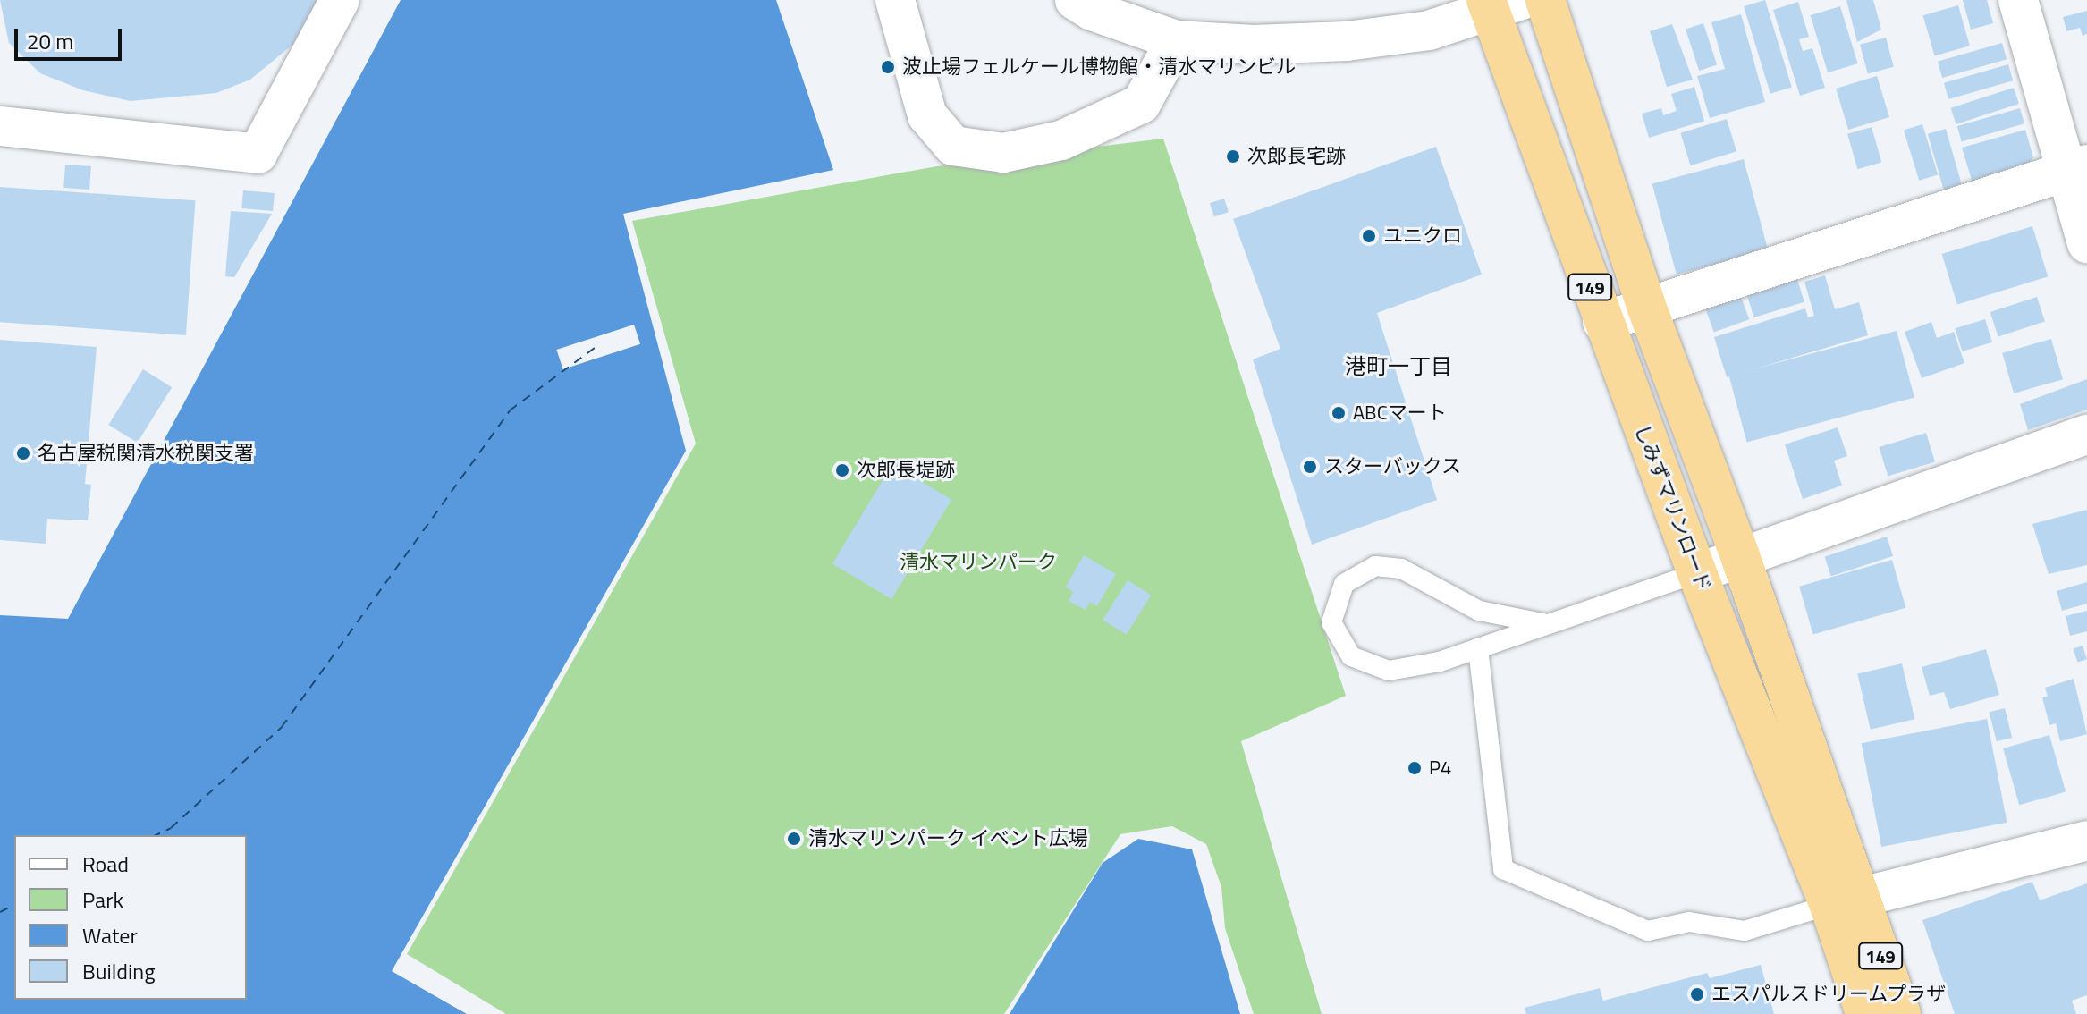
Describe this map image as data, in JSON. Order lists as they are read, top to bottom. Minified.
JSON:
{"streets":{"highway":["149","しみずマリンロード"]},"crossings":[["149","しみずマリンロード"]],"districts":["港町一丁目"],"parks":["清水マリンパーク"],"places":["波止場フェルケール博物館・清水マリンビル","次郎長宅跡","ユニクロ","ABCマート","名古屋税関清水税関支署","スターバックス","次郎長堤跡","P4","清水マリンパーク イベント広場","エスパルスドリームプラザ"],"legend":["Road","Park","Water","Building"],"scale_bar":"20 m"}
